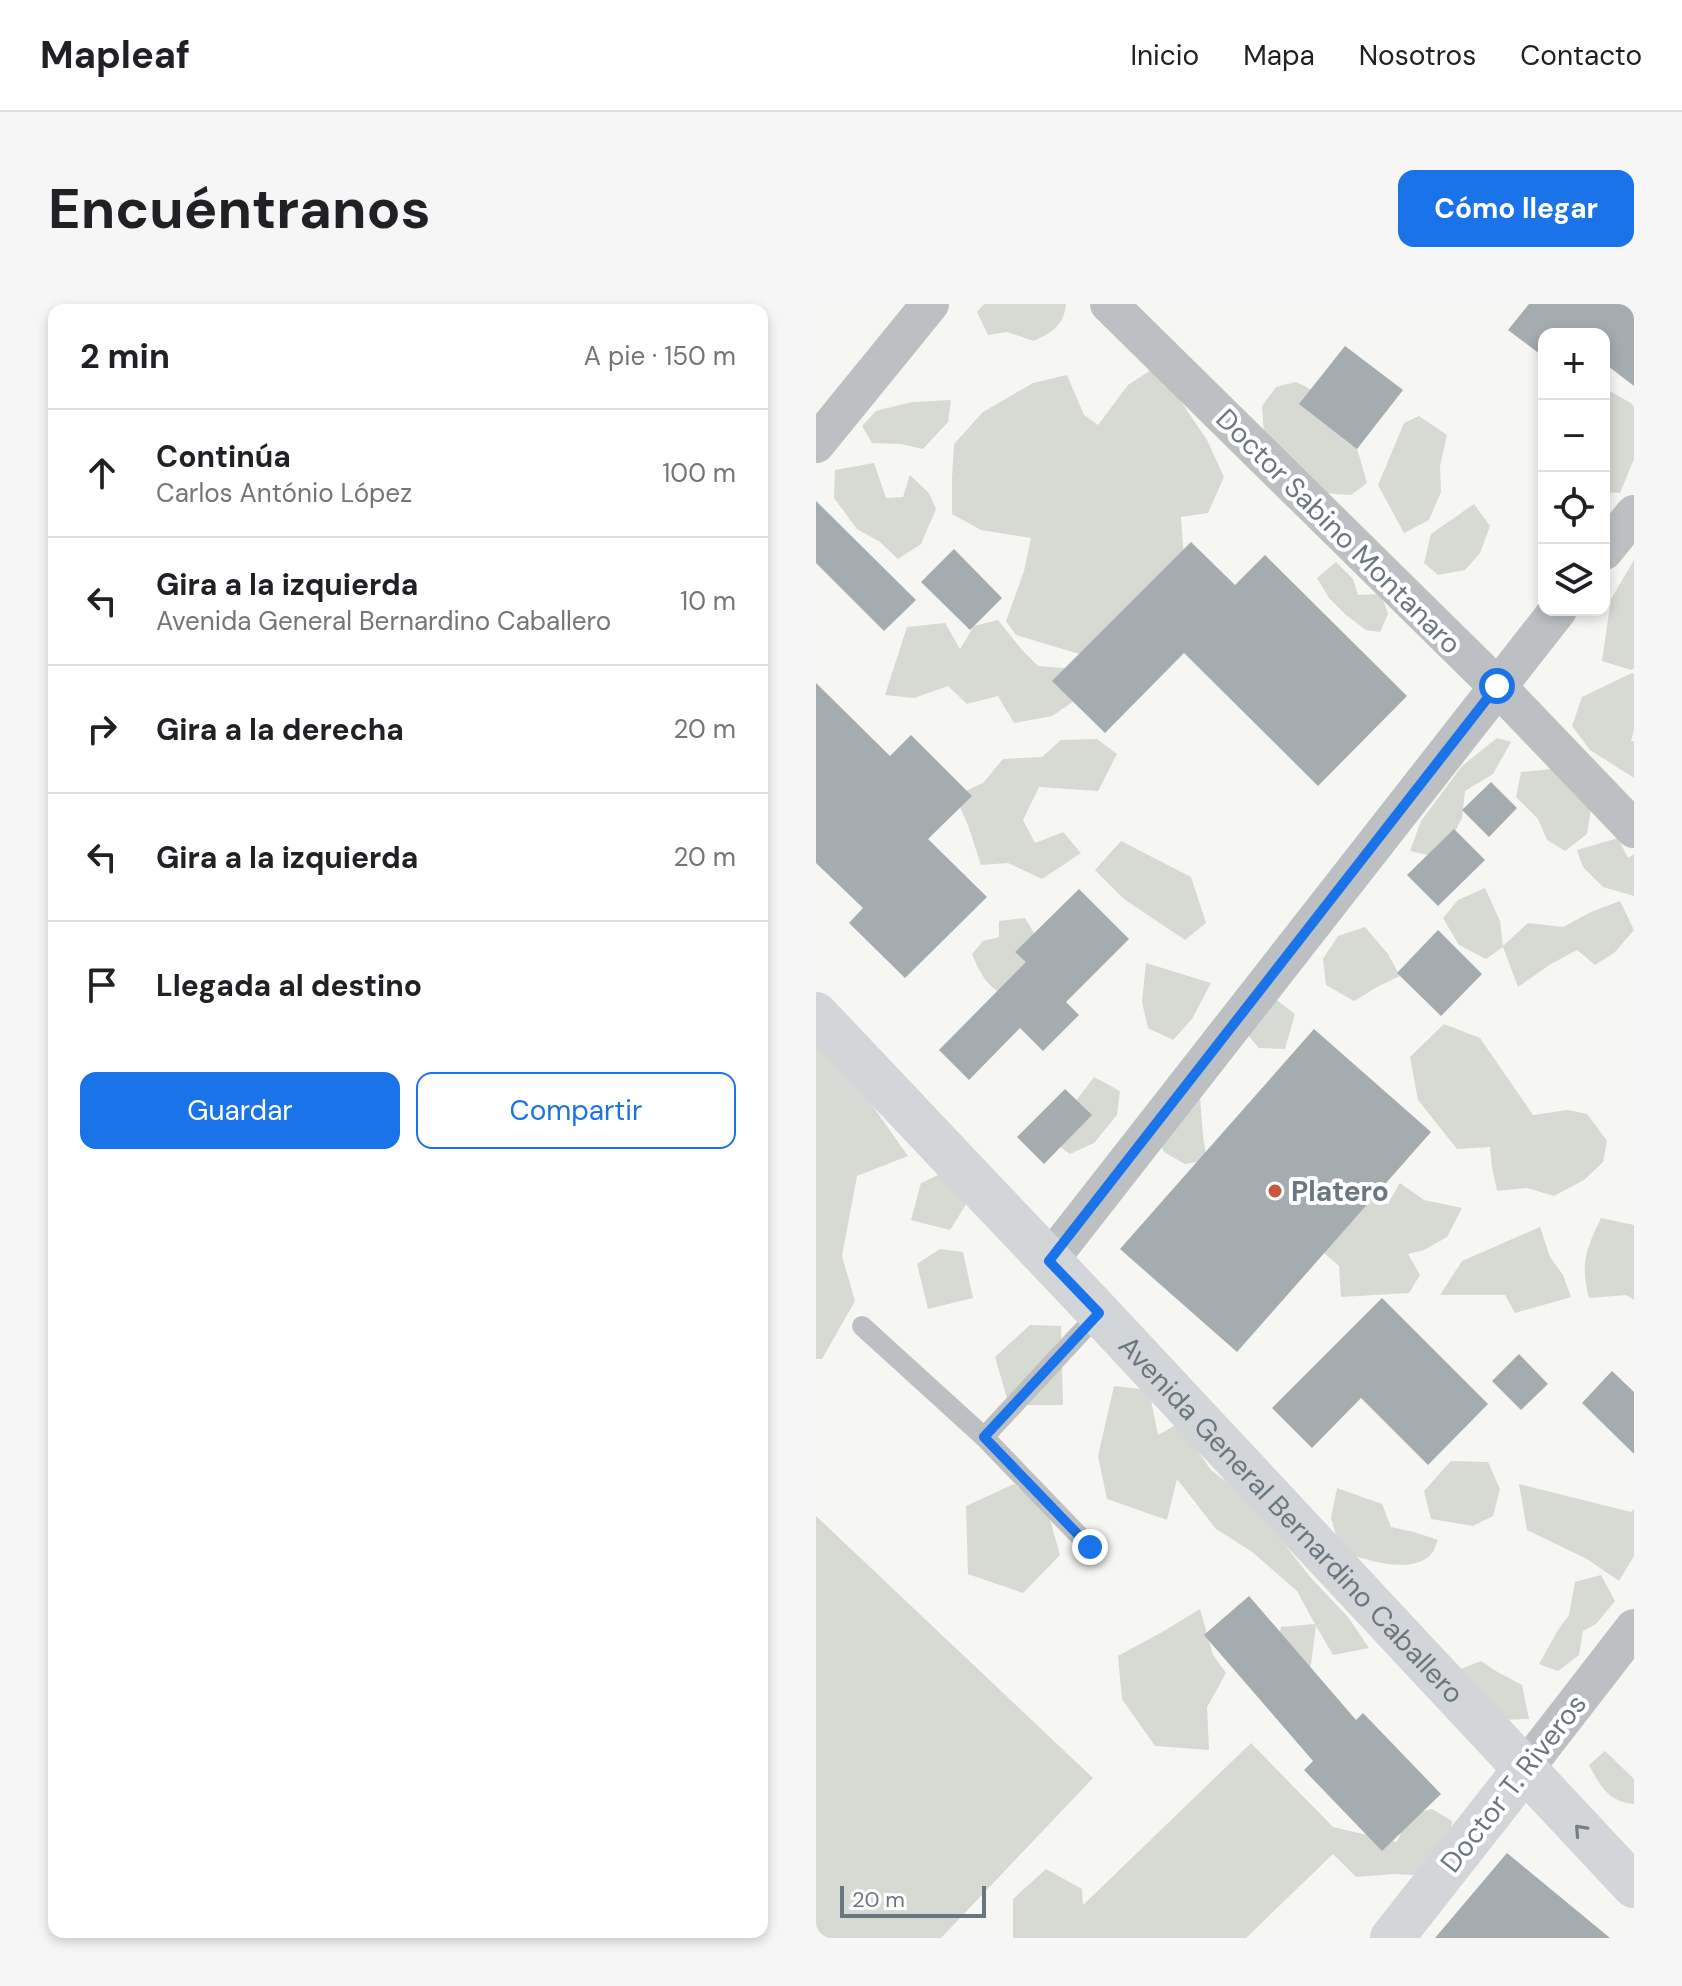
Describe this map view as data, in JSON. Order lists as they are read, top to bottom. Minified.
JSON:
{"streets":{"main road":["Avenida General Bernardino Caballero","Doctor T. Riveros"],"street":["Doctor Sabino Montanaro"]},"crossings":[["Avenida General Bernardino Caballero","Doctor T. Riveros"]],"places":["Platero"],"scale_bar":"20 m","page":{"header":"Mapleaf","nav":["Inicio","Mapa","Nosotros","Contacto"],"buttons":["Cómo llegar",["Guardar","Compartir"]],"title":"Encuéntranos","heading":["2 min","A pie · 150 m"],"map_buttons":["+","−"],"list":[["Continúa","Carlos António López","100 m"],["Gira a la izquierda","Avenida General Bernardino Caballero","10 m"],["Gira a la derecha","20 m"],["Gira a la izquierda","20 m"],"Llegada al destino"],"scale":"20 m"}}
